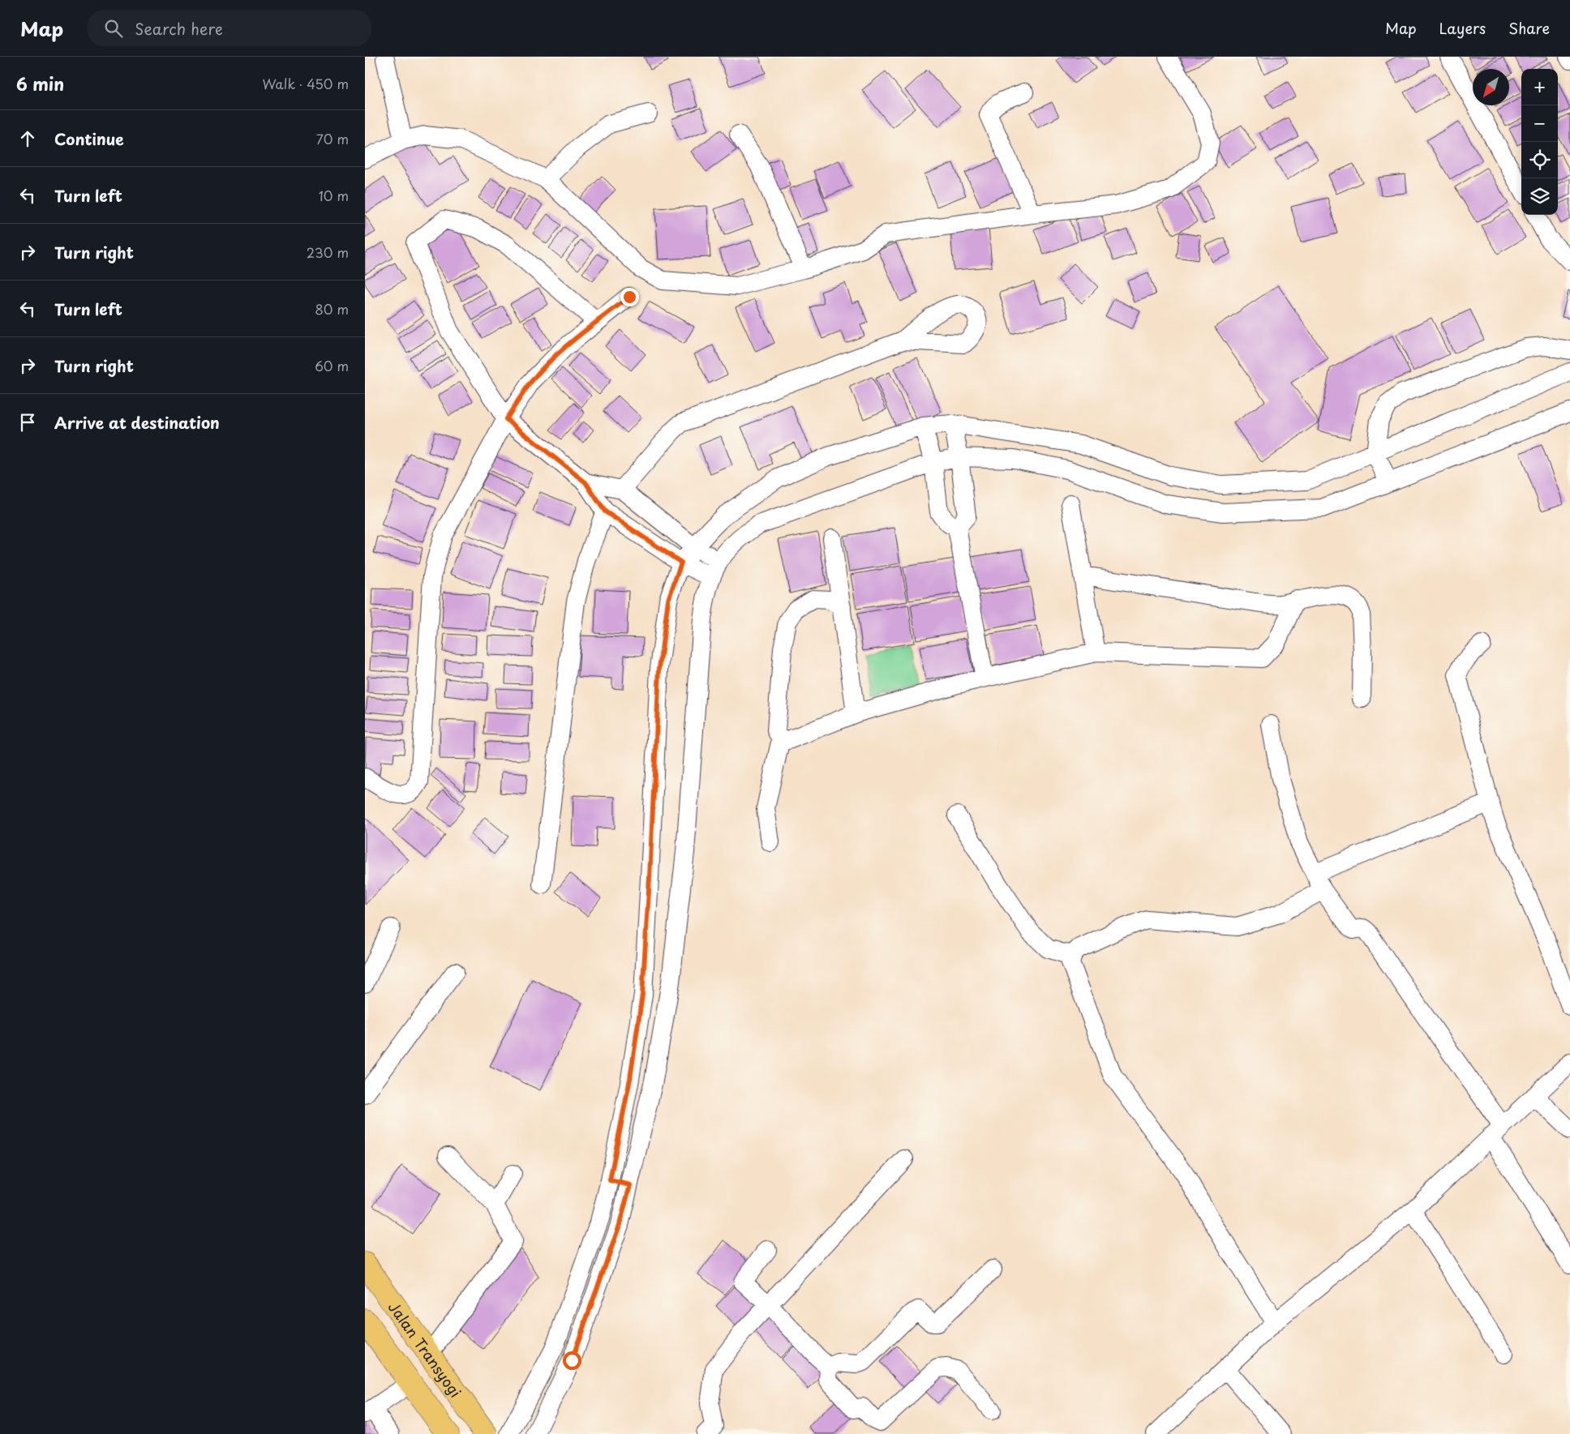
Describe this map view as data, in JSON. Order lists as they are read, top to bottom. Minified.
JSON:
{"streets":{"highway":["Jalan Transyogi"]},"north":"bottom left","page":{"header":"Map","search":"Search here","nav":["Map","Layers","Share"],"heading":["6 min","Walk · 450 m"],"map_buttons":["+","−"],"list":[["Continue","70 m"],["Turn left","10 m"],["Turn right","230 m"],["Turn left","80 m"],["Turn right","60 m"],"Arrive at destination"]}}
